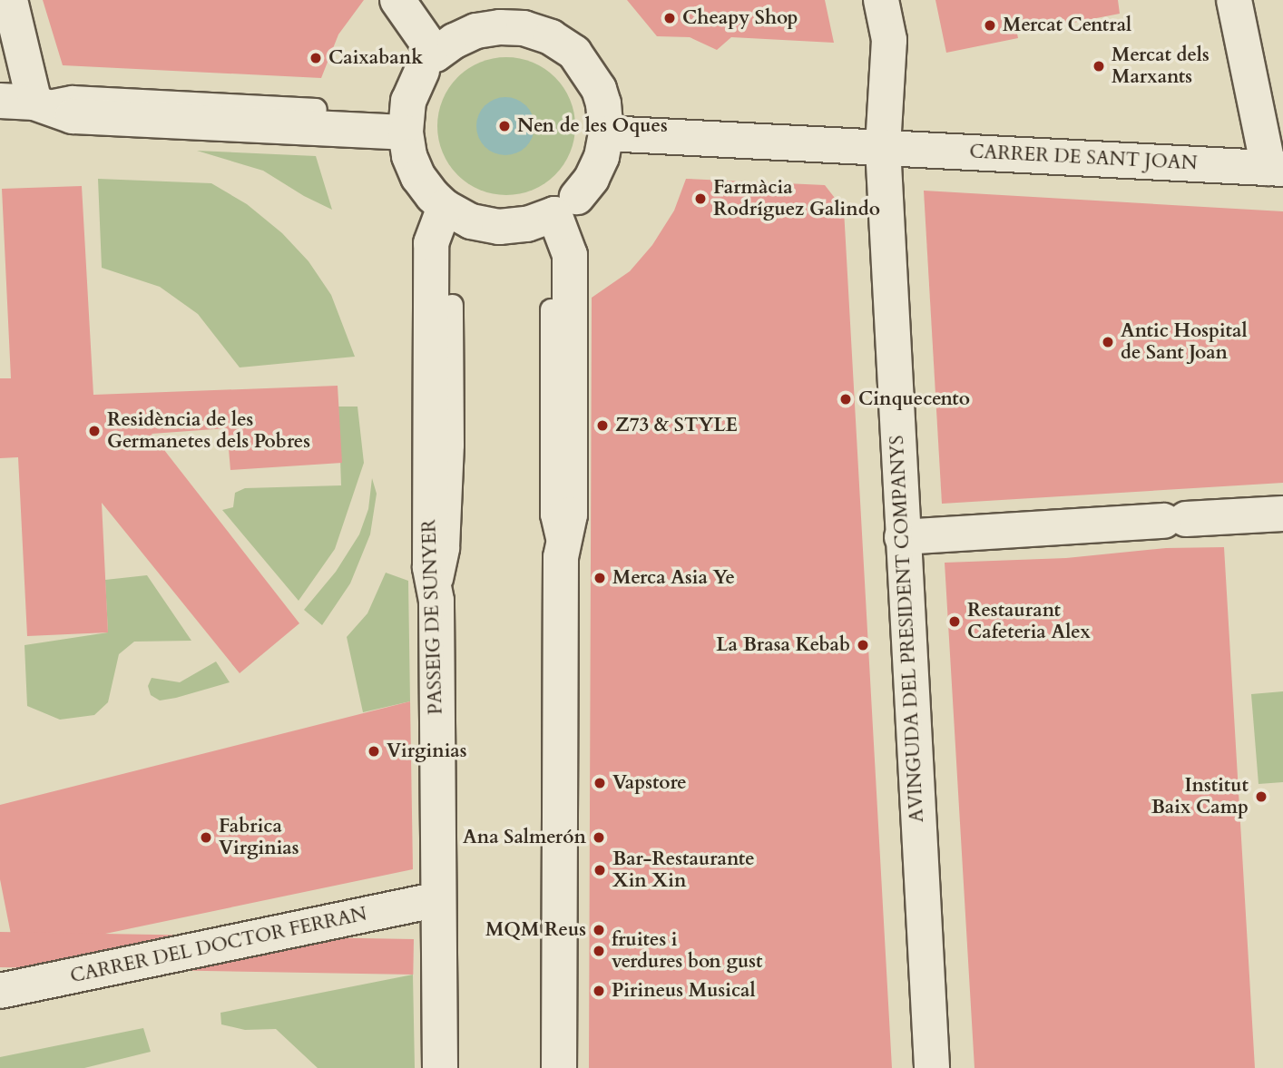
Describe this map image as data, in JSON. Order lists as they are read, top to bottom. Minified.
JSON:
{"streets":{"street":["CARRER DE SANT JOAN","PASSEIG DE SUNYER","AVINGUDA DEL PRESIDENT COMPANYS","CARRER DEL DOCTOR FERRAN"]},"crossings":[["CARRER DE SANT JOAN","PASSEIG DE SUNYER"],["CARRER DE SANT JOAN","AVINGUDA DEL PRESIDENT COMPANYS"],["PASSEIG DE SUNYER","CARRER DEL DOCTOR FERRAN"]],"places":["Cheapy Shop","Mercat Central","Caixabank","Mercat dels Marxants","Nen de les Oques","Farmàcia Rodríguez Galindo","Antic Hospital de Sant Joan","Cinquecento","Z73 & STYLE","Residència de les Germanetes dels Pobres","Merca Asia Ye","Restaurant Cafeteria Alex","La Brasa Kebab","Virginias","Vapstore","Institut Baix Camp","Fabrica Virginias","Ana Salmerón","Bar-Restaurante Xin Xin","MQM Reus","fruites i verdures bon gust","Pirineus Musical"]}
